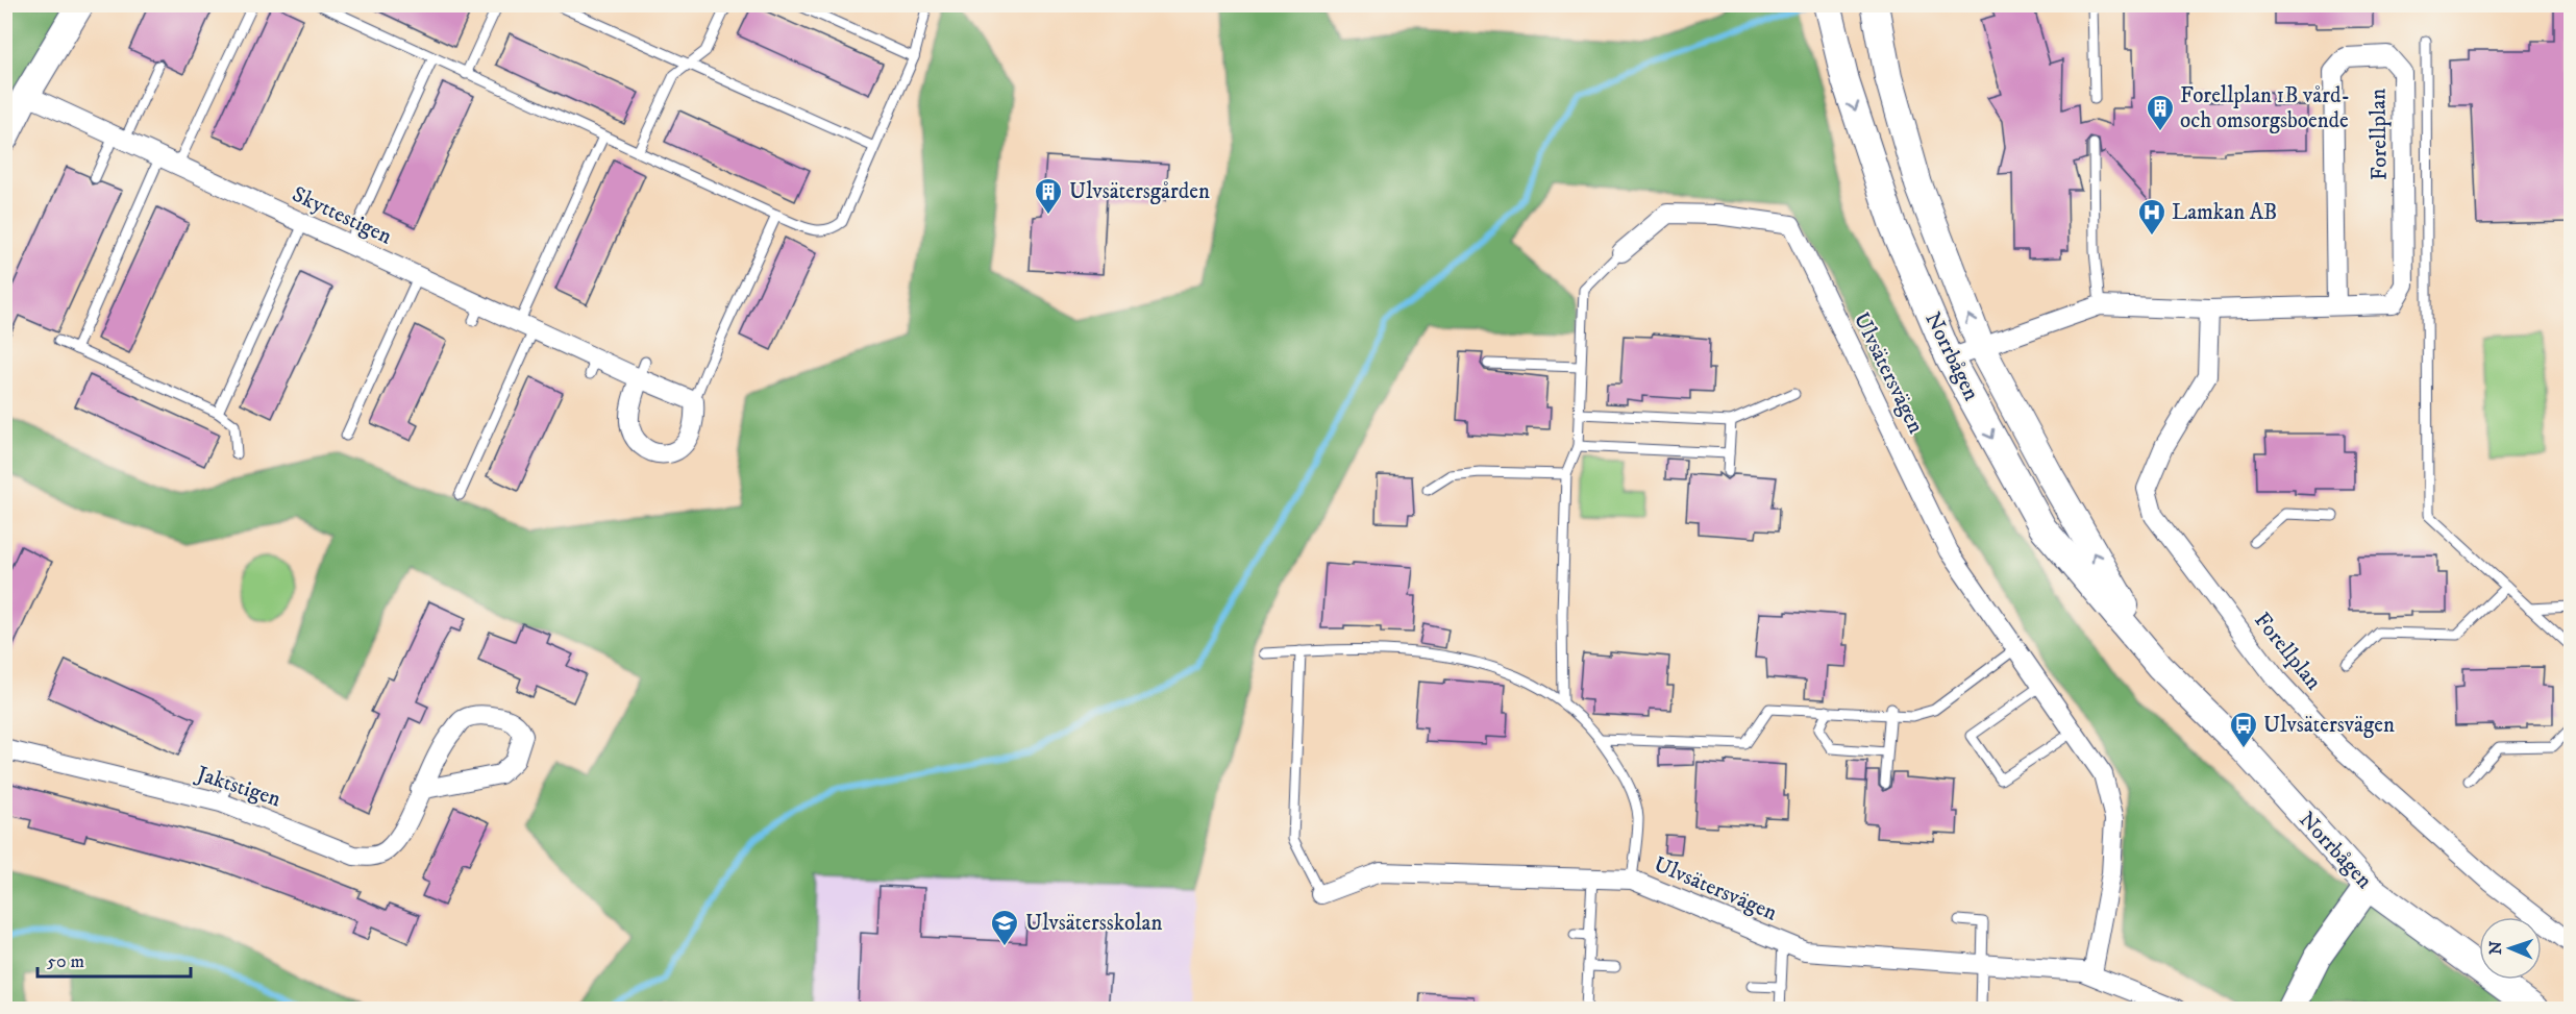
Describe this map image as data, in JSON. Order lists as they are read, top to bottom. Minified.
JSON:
{"streets":{"street":["Forellplan","Skyttestigen","Norrbågen","Ulvsätersvägen","Jaktstigen"]},"crossings":[["Forellplan","Norrbågen"]],"places":{"building":["Forellplan 1B vård- och omsorgsboende","Ulvsätersgården"],"hospital":["Lamkan AB"],"bus stop":["Ulvsätersvägen"],"school or university":["Ulvsätersskolan"]},"scale_bar":"50 m","north":"left"}
